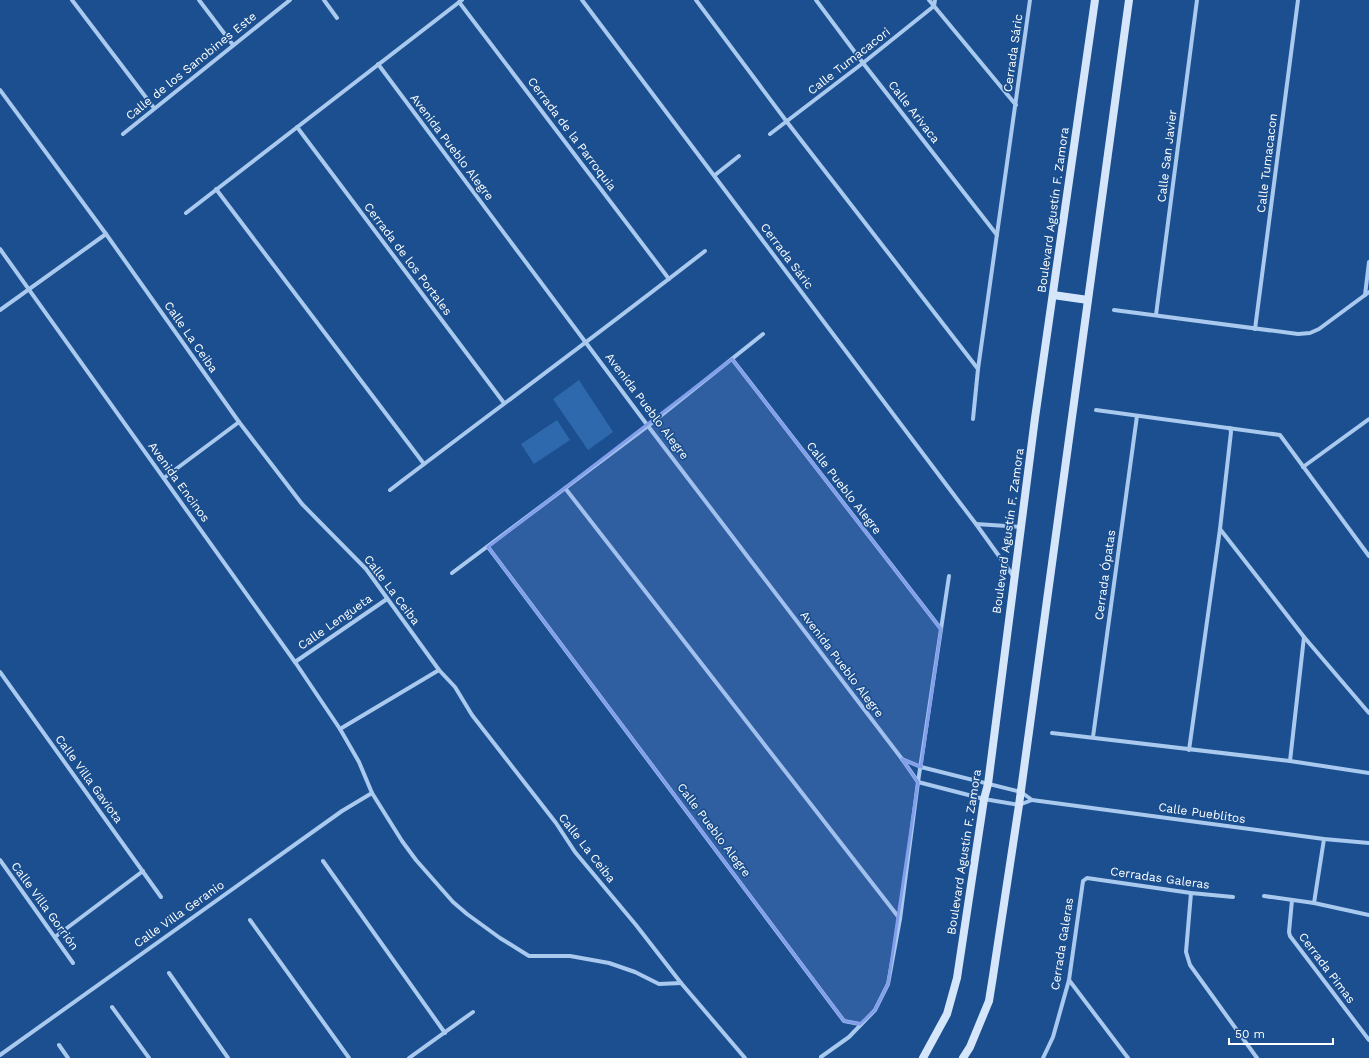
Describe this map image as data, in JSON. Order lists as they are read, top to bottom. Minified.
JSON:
{"streets":{"street":["Cerrada Sáric","Calle Tumacacori","Calle de los Sanobines Este","Calle Arivaca","Cerrada de la Parroquia","Avenida Pueblo Alegre","Calle San Javier","Calle Tumacacon","Boulevard Agustín F. Zamora","Cerrada de los Portales","Calle La Ceiba","Avenida Encinos","Calle Pueblo Alegre","Cerrada Ópatas","Calle Lengueta","Calle Villa Gaviota","Calle Pueblitos","Cerradas Galeras","Calle Villa Gorrión","Calle Villa Geranio","Cerrada Galeras","Cerrada Pimas"]},"crossings":[["Cerrada Sáric","Calle Arivaca"],["Cerrada Sáric","Boulevard Agustín F. Zamora"],["Calle Tumacacori","Calle Arivaca"],["Avenida Pueblo Alegre","Boulevard Agustín F. Zamora"],["Avenida Pueblo Alegre","Calle Pueblitos"],["Calle La Ceiba","Avenida Encinos"],["Calle La Ceiba","Calle Lengueta"],["Avenida Encinos","Calle Lengueta"],["Avenida Encinos","Calle Villa Geranio"],["Cerradas Galeras","Cerrada Galeras"]],"scale_bar":"50 m"}
